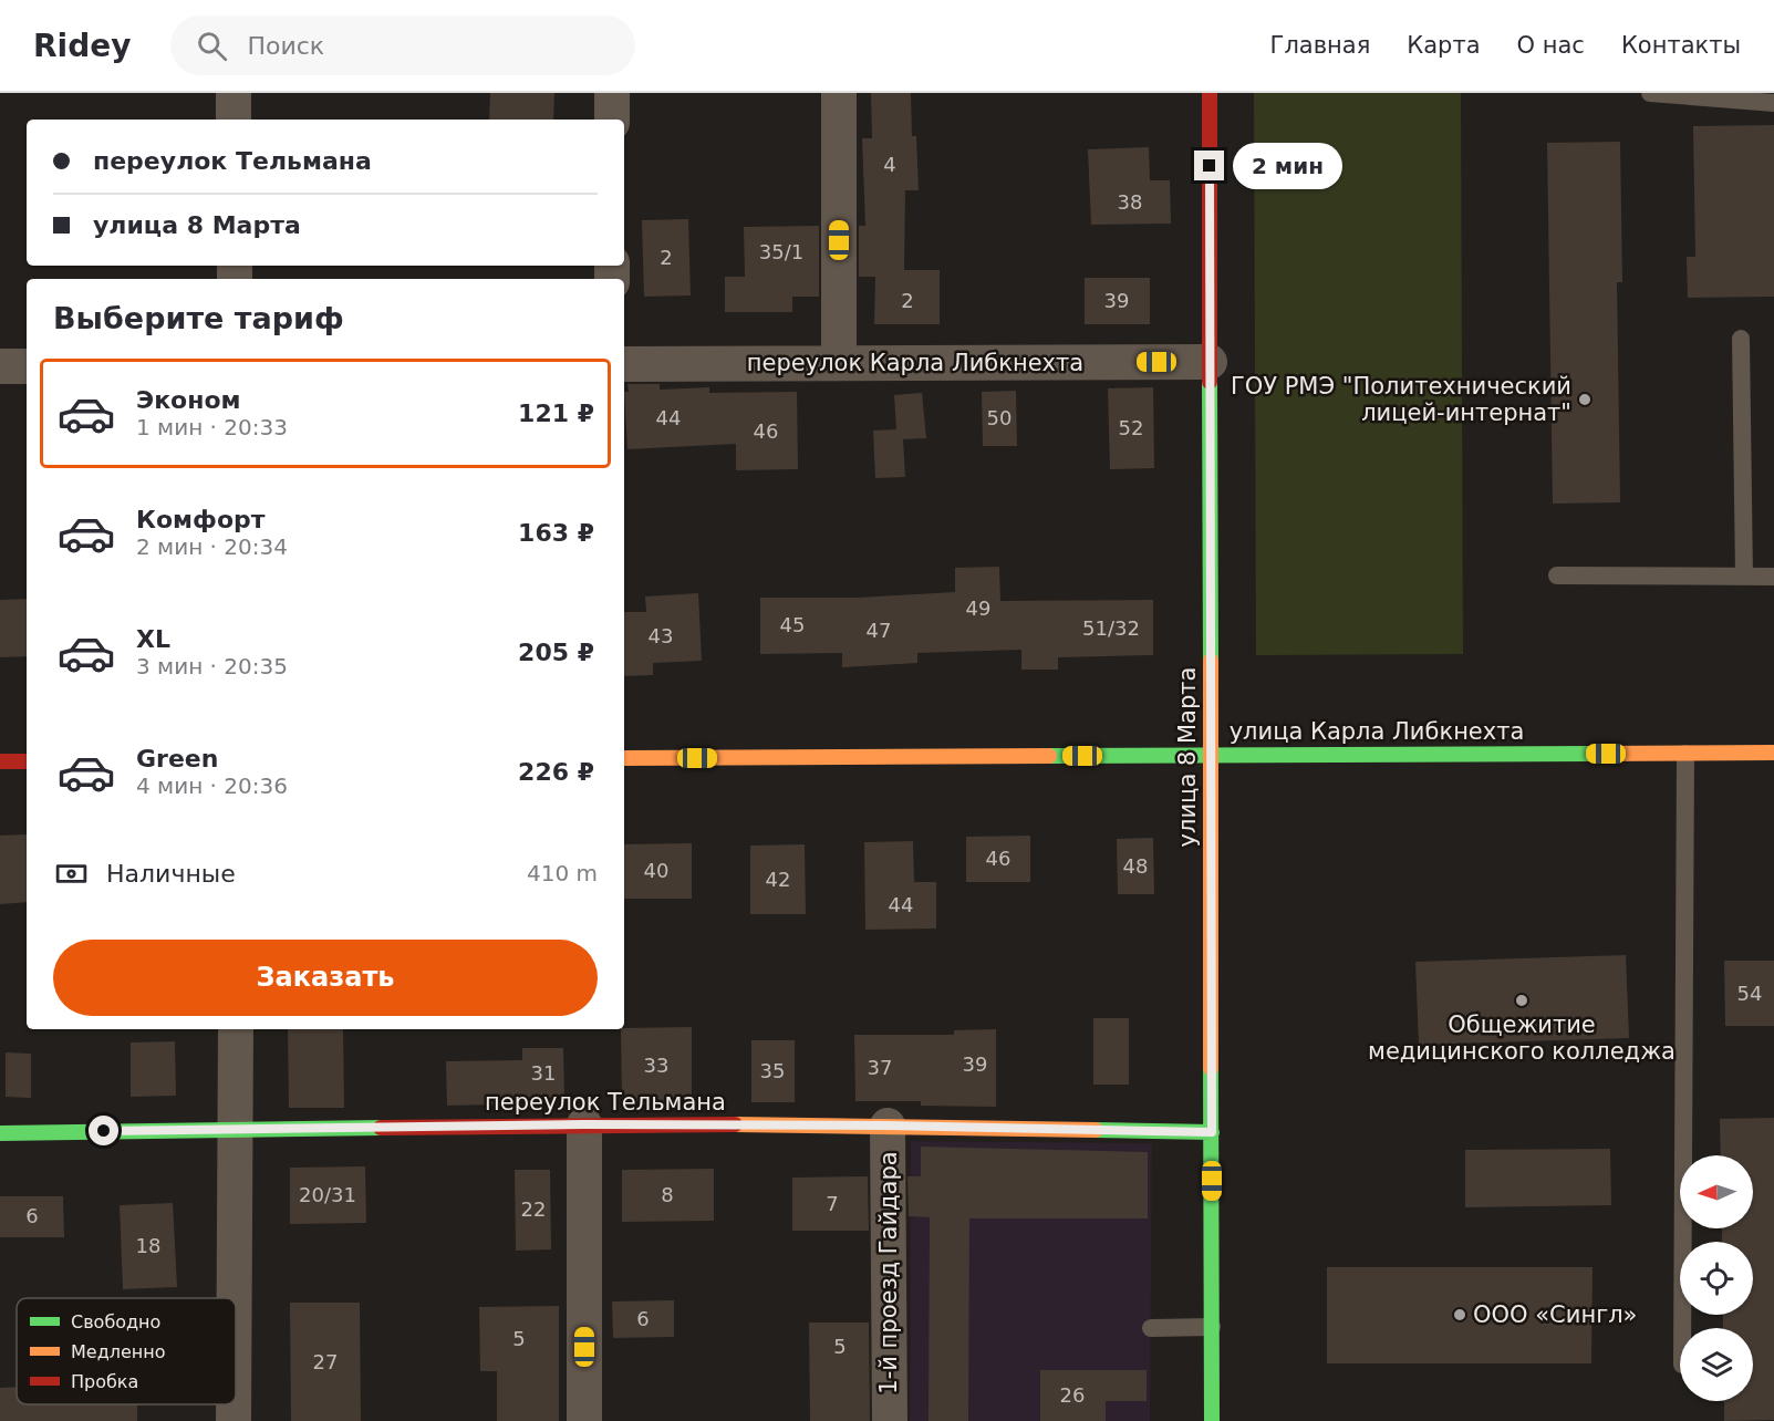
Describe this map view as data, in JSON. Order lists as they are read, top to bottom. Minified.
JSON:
{"streets":{"street":["переулок Карла Либкнехта","улица Карла Либкнехта","улица 8 Марта","переулок Тельмана","1-й проезд Гайдара"]},"crossings":[["переулок Карла Либкнехта","улица 8 Марта"],["улица Карла Либкнехта","улица 8 Марта"],["улица 8 Марта","переулок Тельмана"],["переулок Тельмана","1-й проезд Гайдара"]],"places":["ГОУ РМЭ \"Политехнический лицей-интернат\"","Общежитие медицинского колледжа","ООО «Сингл»"],"house_numbers":["4","38","35/1","2","2","39","44","50","52","46","49","45","51/32","47","43","46","48","40","42","44","54","39","33","37","35","31","20/31","8","7","22","6","18","6","5","5","27","26"],"legend":["Свободно","Медленно","Пробка"],"north":"left","page":{"header":"Ridey","search":"Поиск","nav":["Главная","Карта","О нас","Контакты"],"banner":["переулок Тельмана","улица 8 Марта"],"bubble":"2 мин","heading":"Выберите тариф","list":[{"name":"Эконом","note":"1 мин · 20:33","value":"121 ₽"},{"name":"Комфорт","note":"2 мин · 20:34","value":"163 ₽"},{"name":"XL","note":"3 мин · 20:35","value":"205 ₽"},{"name":"Green","note":"4 мин · 20:36","value":"226 ₽"}],"pay":["Наличные","410 m"],"buttons":"Заказать"}}
